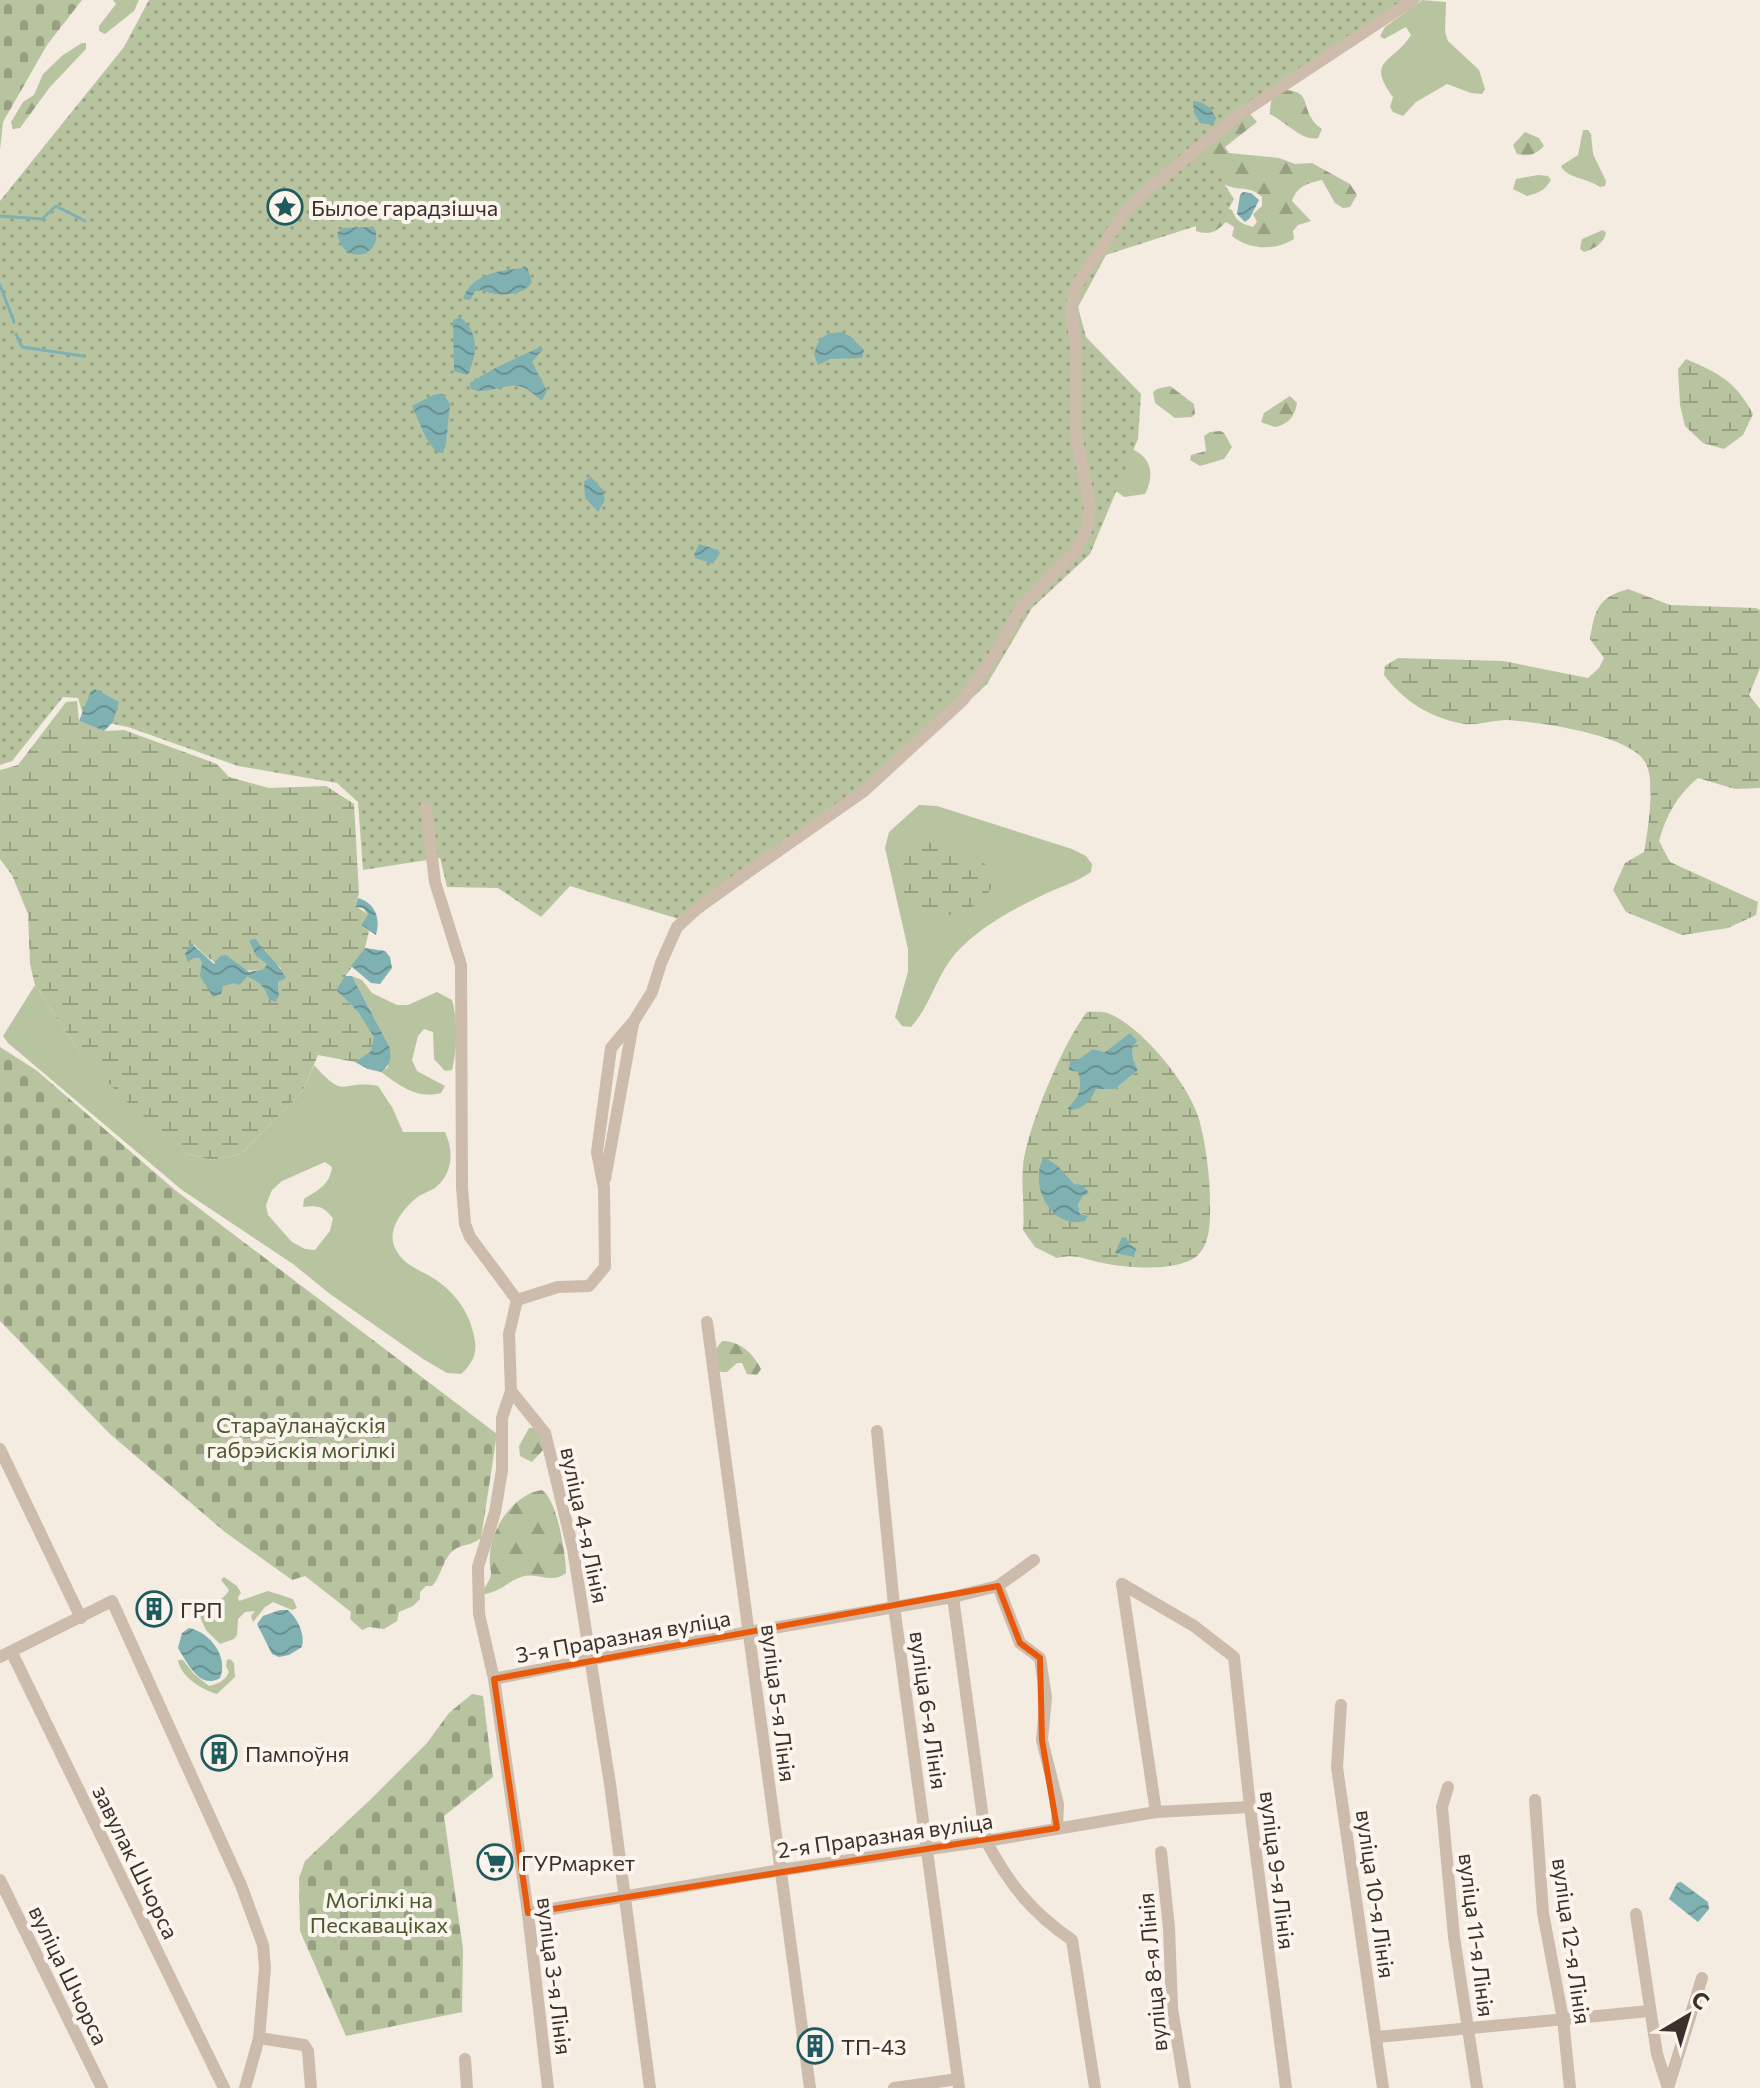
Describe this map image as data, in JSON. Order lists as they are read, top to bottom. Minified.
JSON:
{"streets":{"street":["вуліца 4-я Лінія","3-я Праразная вуліца","вуліца 5-я Лінія","вуліца 6-я Лінія","2-я Праразная вуліца","завулак Шчорса","вуліца 9-я Лінія","вуліца 10-я Лінія","вуліца 11-я Лінія","вуліца 12-я Лінія","вуліца 8-я Лінія","вуліца Шчорса","вуліца 3-я Лінія"]},"crossings":[["вуліца 4-я Лінія","3-я Праразная вуліца"],["вуліца 4-я Лінія","2-я Праразная вуліца"],["вуліца 4-я Лінія","вуліца 3-я Лінія"],["3-я Праразная вуліца","вуліца 5-я Лінія"],["3-я Праразная вуліца","вуліца 6-я Лінія"],["3-я Праразная вуліца","вуліца 3-я Лінія"],["вуліца 5-я Лінія","2-я Праразная вуліца"],["вуліца 6-я Лінія","2-я Праразная вуліца"],["2-я Праразная вуліца","вуліца 9-я Лінія"],["2-я Праразная вуліца","вуліца 3-я Лінія"]],"parks":["Стараўланаўскія габрэйскія могілкі","Могілкі на Пескаваціках"],"places":{"place":["Былое гарадзішча"],"building":["ГРП","Пампоўня","ТП-43"],"supermarket":["ГУРмаркет"]},"north":"top right"}
